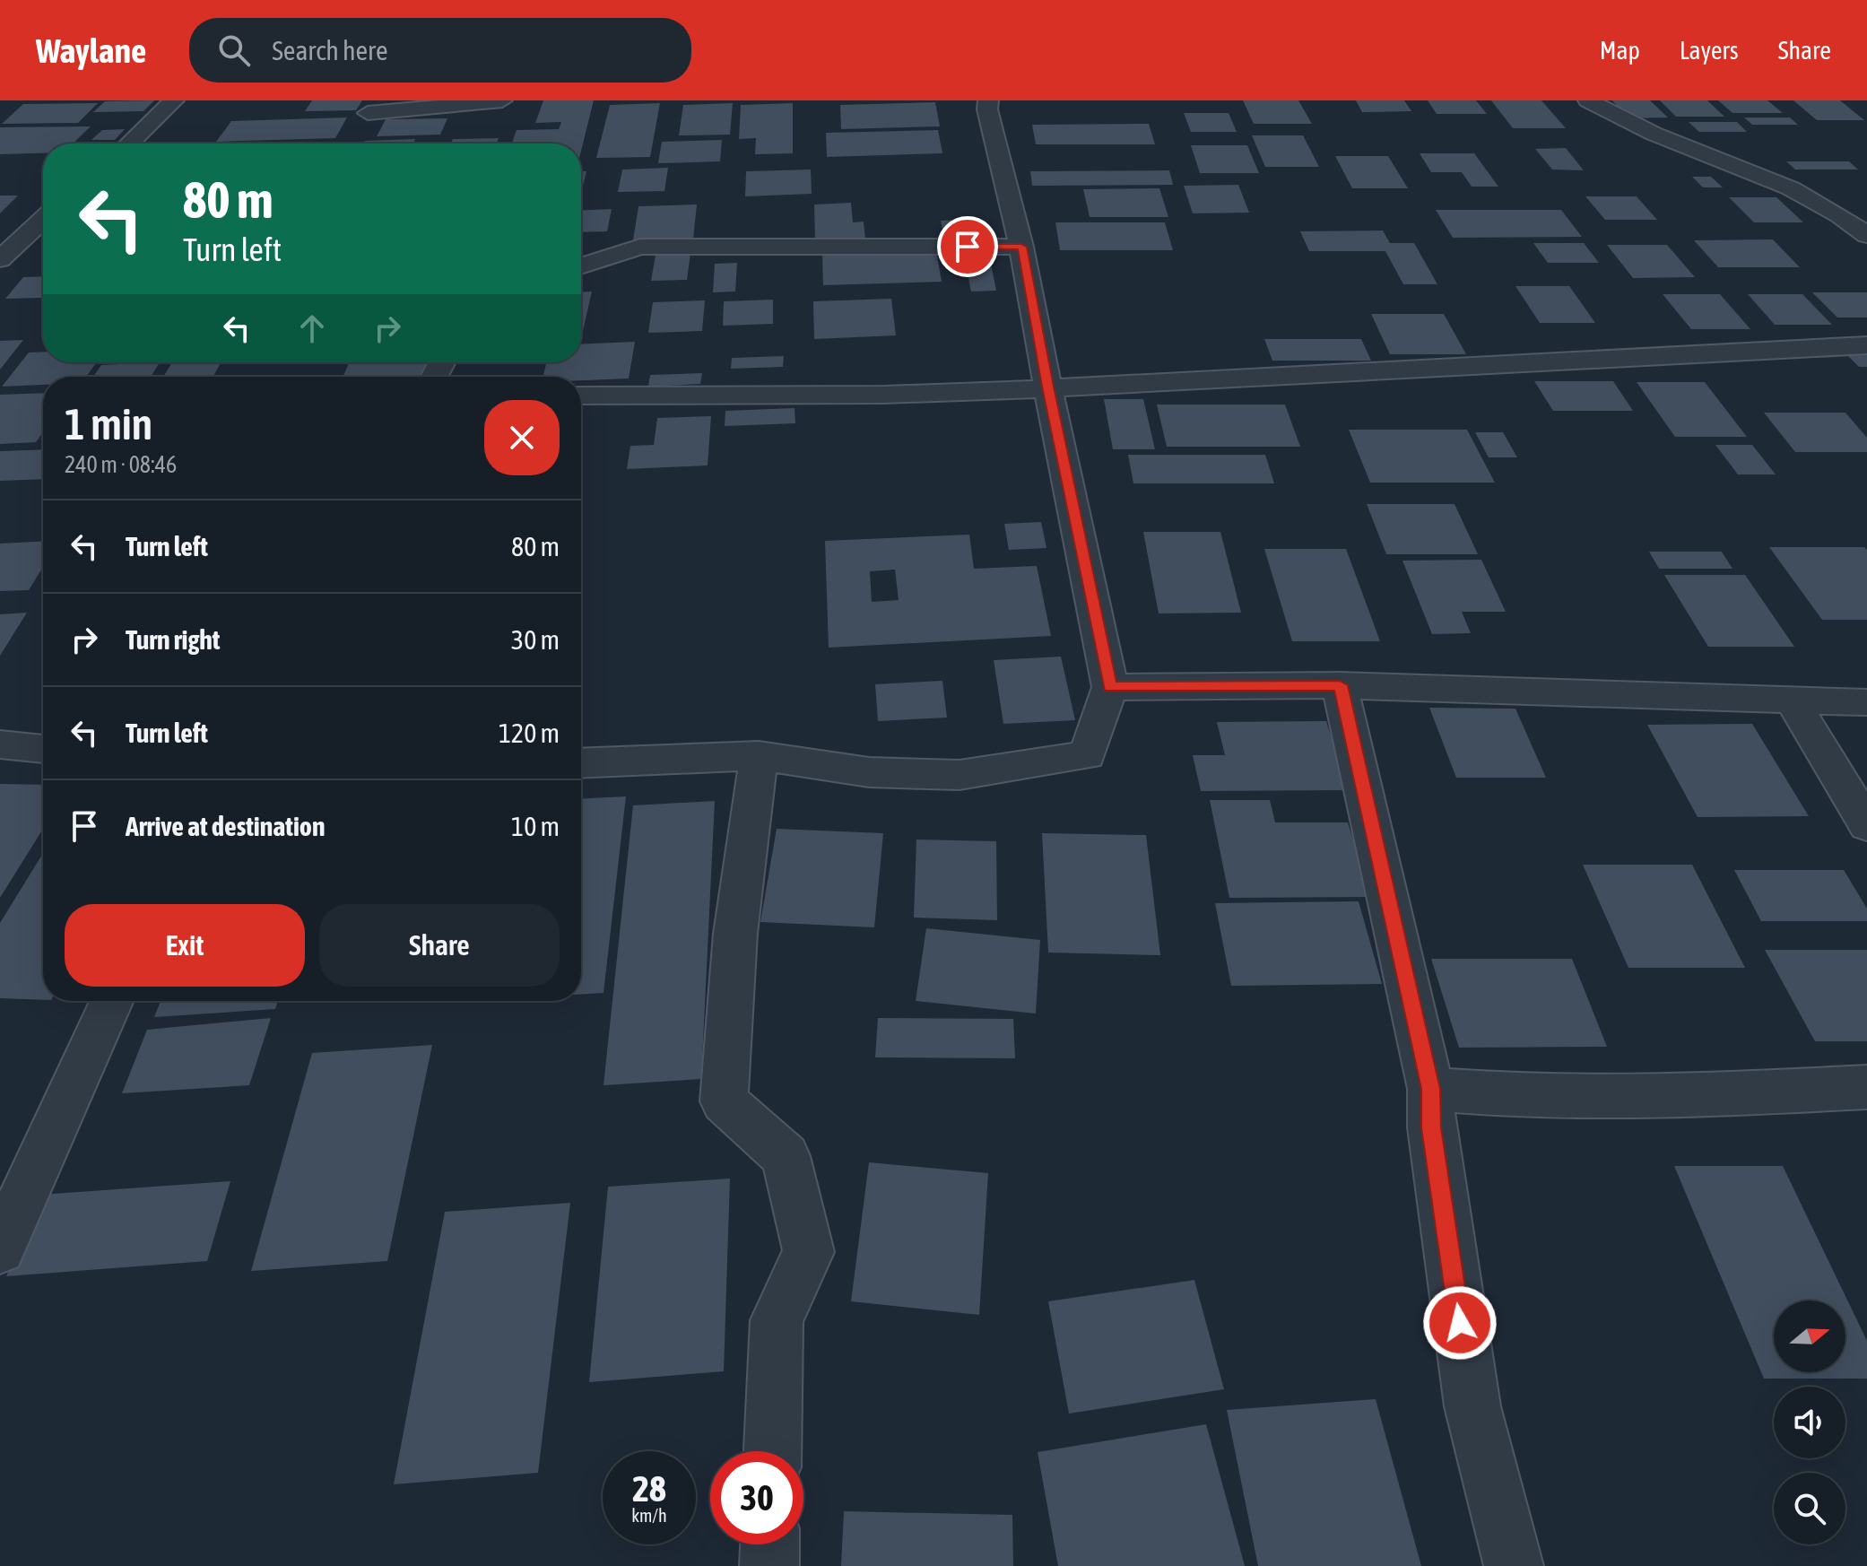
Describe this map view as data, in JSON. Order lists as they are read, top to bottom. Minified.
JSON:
{"north":"right","page":{"header":"Waylane","search":"Search here","nav":["Map","Layers","Share"],"turn":["80 m","Turn left"],"heading":["1 min","240 m · 08:46"],"list":[{"name":"Turn left","value":"80 m"},{"name":"Turn right","value":"30 m"},{"name":"Turn left","value":"120 m"},{"name":"Arrive at destination","value":"10 m"}],"buttons":["Exit","Share"],"speed":"28 km/h","limit":"30"}}
